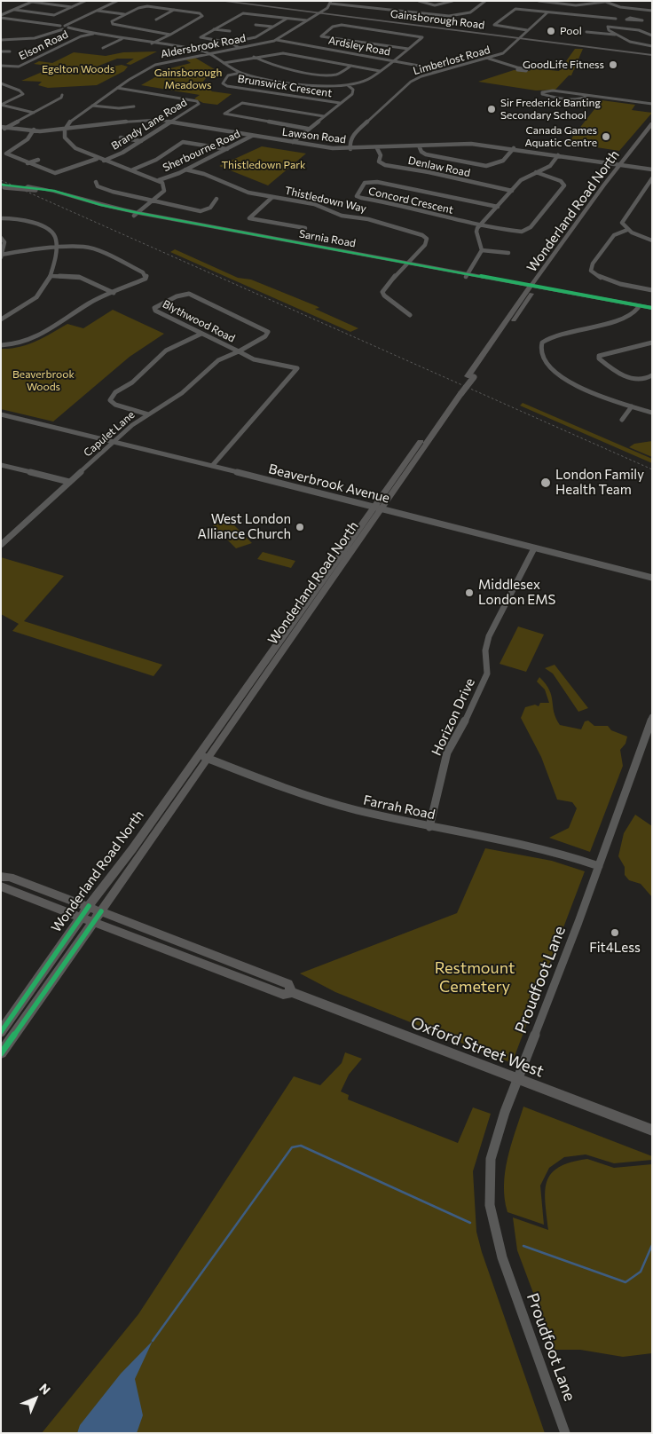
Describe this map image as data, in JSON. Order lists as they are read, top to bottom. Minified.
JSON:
{"streets":{"main road":["Gainsborough Road","Wonderland Road North","Sarnia Road","Oxford Street West"],"street":["Elson Road","Aldersbrook Road","Ardsley Road","Limberlost Road","Brunswick Crescent","Brandy Lane Road","Lawson Road","Sherbourne Road","Denlaw Road","Thistledown Way","Concord Crescent","Blythwood Road","Capulet Lane","Beaverbrook Avenue","Horizon Drive","Farrah Road","Proudfoot Lane"]},"crossings":[["Gainsborough Road","Aldersbrook Road"],["Gainsborough Road","Limberlost Road"],["Aldersbrook Road","Ardsley Road"],["Aldersbrook Road","Brandy Lane Road"],["Aldersbrook Road","Lawson Road"],["Ardsley Road","Limberlost Road"],["Limberlost Road","Lawson Road"],["Brandy Lane Road","Lawson Road"],["Lawson Road","Sherbourne Road"],["Lawson Road","Denlaw Road"],["Lawson Road","Wonderland Road North"],["Sherbourne Road","Thistledown Way"],["Thistledown Way","Sarnia Road"],["Wonderland Road North","Sarnia Road"],["Wonderland Road North","Beaverbrook Avenue"],["Wonderland Road North","Farrah Road"],["Wonderland Road North","Oxford Street West"],["Blythwood Road","Capulet Lane"],["Blythwood Road","Beaverbrook Avenue"],["Capulet Lane","Beaverbrook Avenue"],["Beaverbrook Avenue","Horizon Drive"],["Horizon Drive","Farrah Road"],["Farrah Road","Proudfoot Lane"],["Proudfoot Lane","Oxford Street West"]],"parks":["Egelton Woods","Gainsborough Meadows","Thistledown Park","Beaverbrook Woods","Restmount Cemetery"],"places":["Pool","GoodLife Fitness","Sir Frederick Banting Secondary School","Canada Games Aquatic Centre","London Family Health Team","West London Alliance Church","Middlesex London EMS","Fit4Less"],"north":"top right"}
